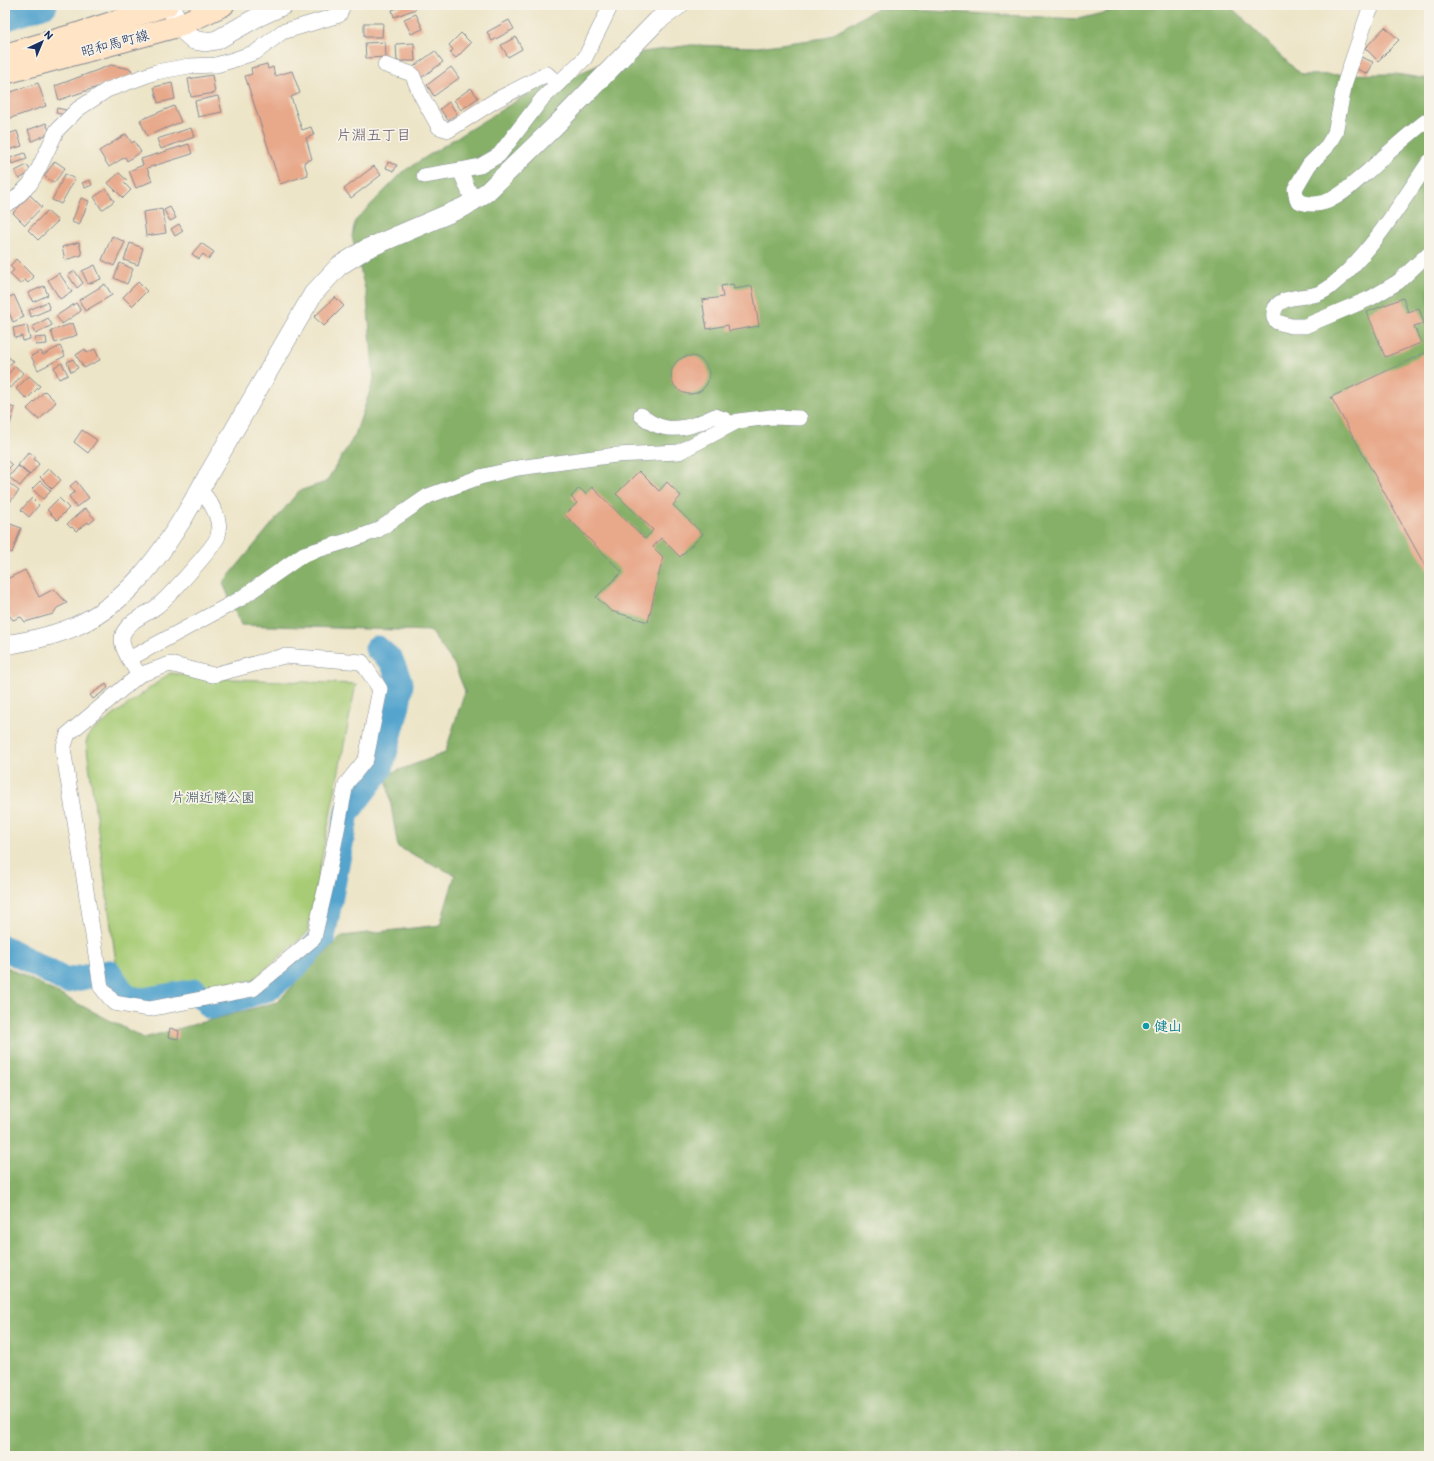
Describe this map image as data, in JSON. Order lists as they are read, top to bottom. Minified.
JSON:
{"streets":{"main road":["昭和馬町線"]},"districts":["片淵五丁目"],"parks":["片淵近隣公園"],"places":["健山"],"north":"top right"}
